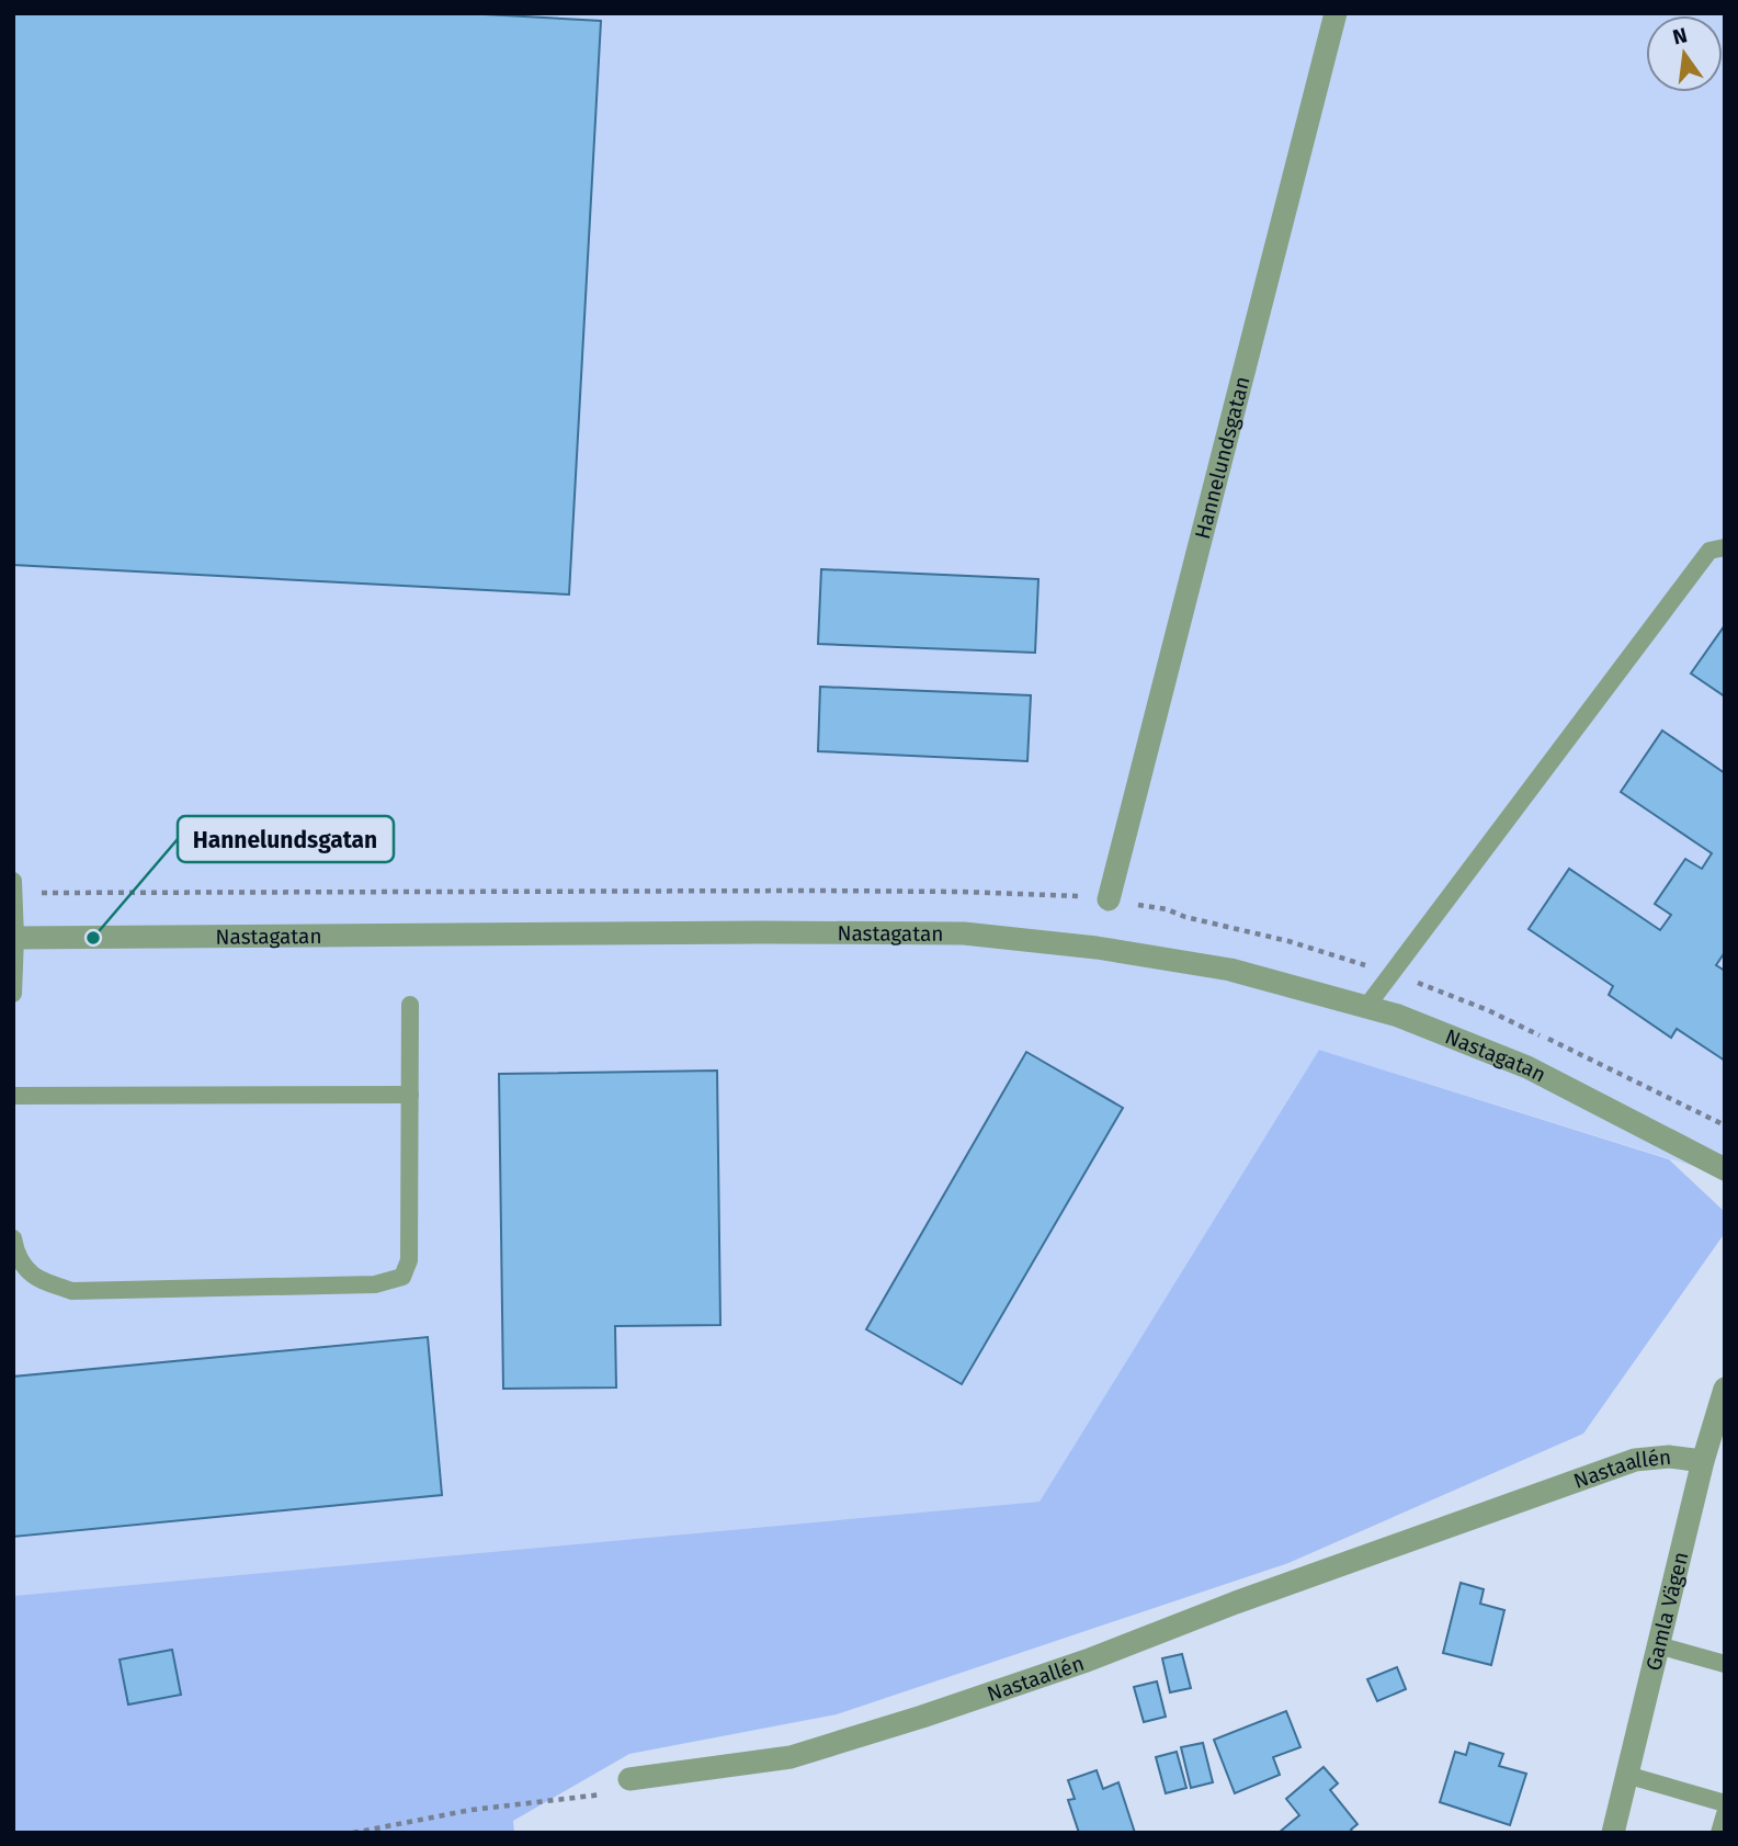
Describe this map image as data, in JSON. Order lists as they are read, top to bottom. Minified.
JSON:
{"streets":{"street":["Hannelundsgatan","Nastagatan","Nastaallén","Gamla Vägen"]},"crossings":[["Nastaallén","Gamla Vägen"]],"places":["Hannelundsgatan"],"north":"top"}
